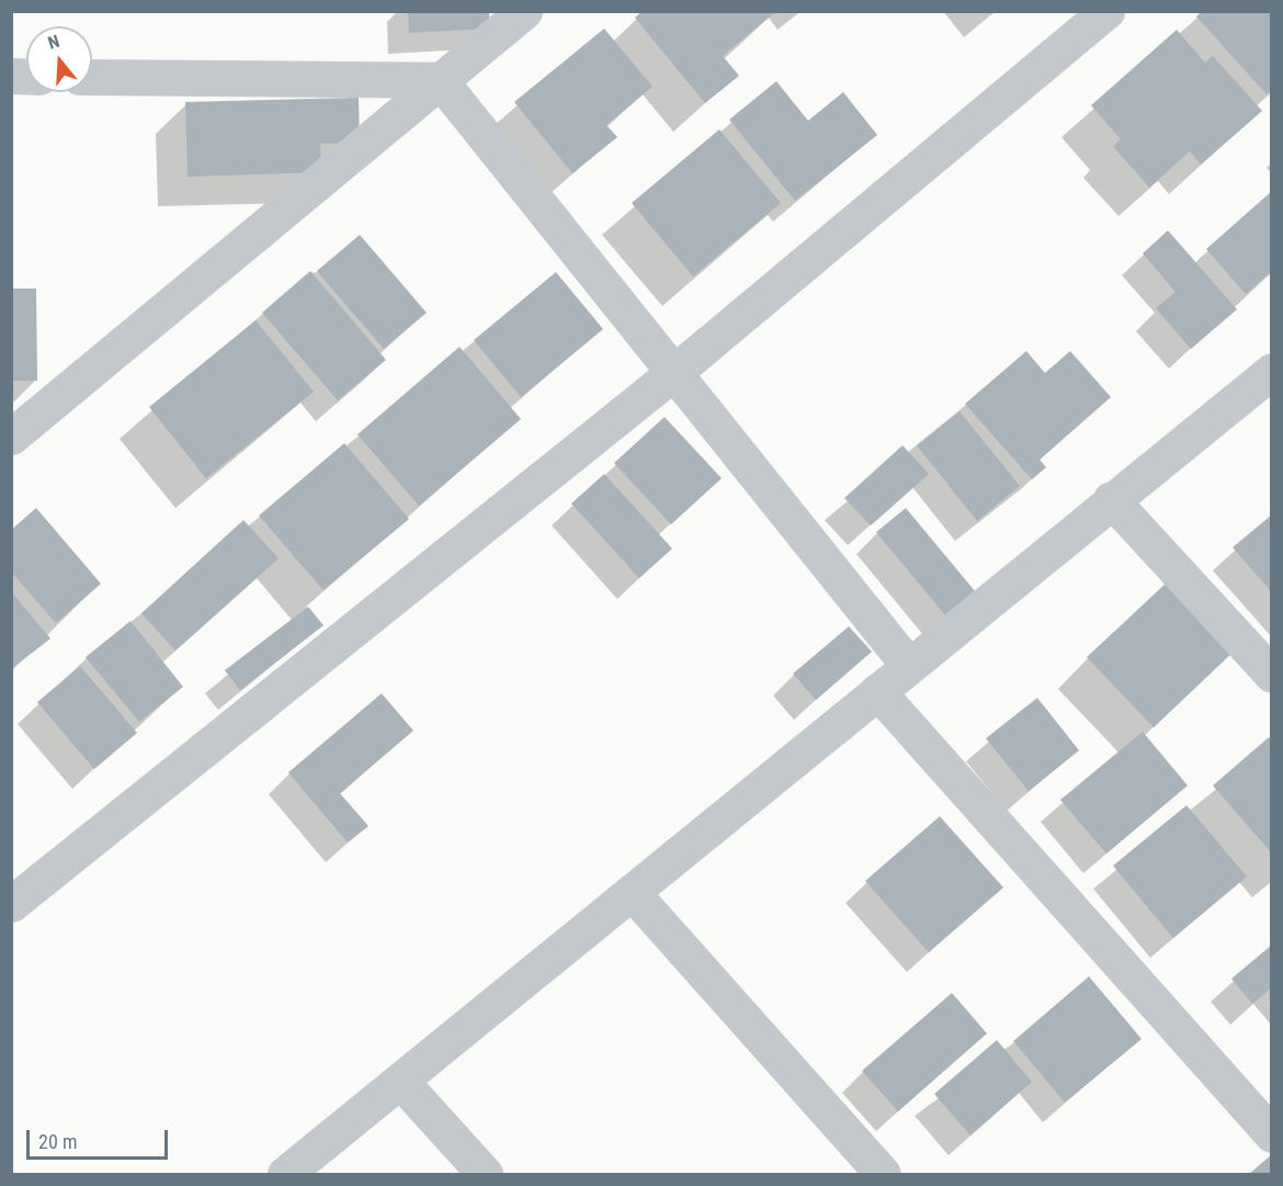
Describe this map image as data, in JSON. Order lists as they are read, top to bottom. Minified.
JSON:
{"scale_bar":"20 m","north":"top"}
